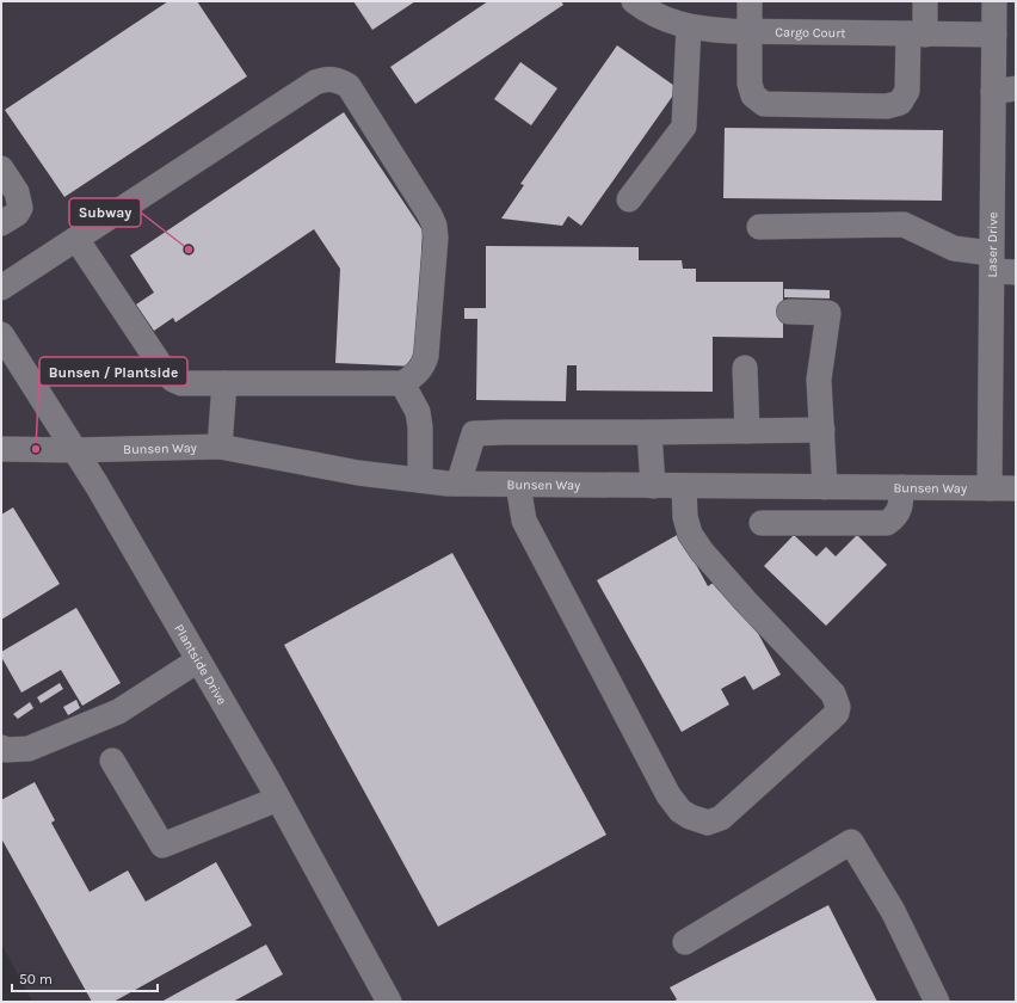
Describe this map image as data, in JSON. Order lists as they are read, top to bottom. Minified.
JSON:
{"streets":{"street":["Cargo Court","Laser Drive","Bunsen Way","Plantside Drive"]},"crossings":[["Cargo Court","Laser Drive"],["Laser Drive","Bunsen Way"],["Bunsen Way","Plantside Drive"]],"places":["Subway","Bunsen / Plantside"],"scale_bar":"50 m"}
